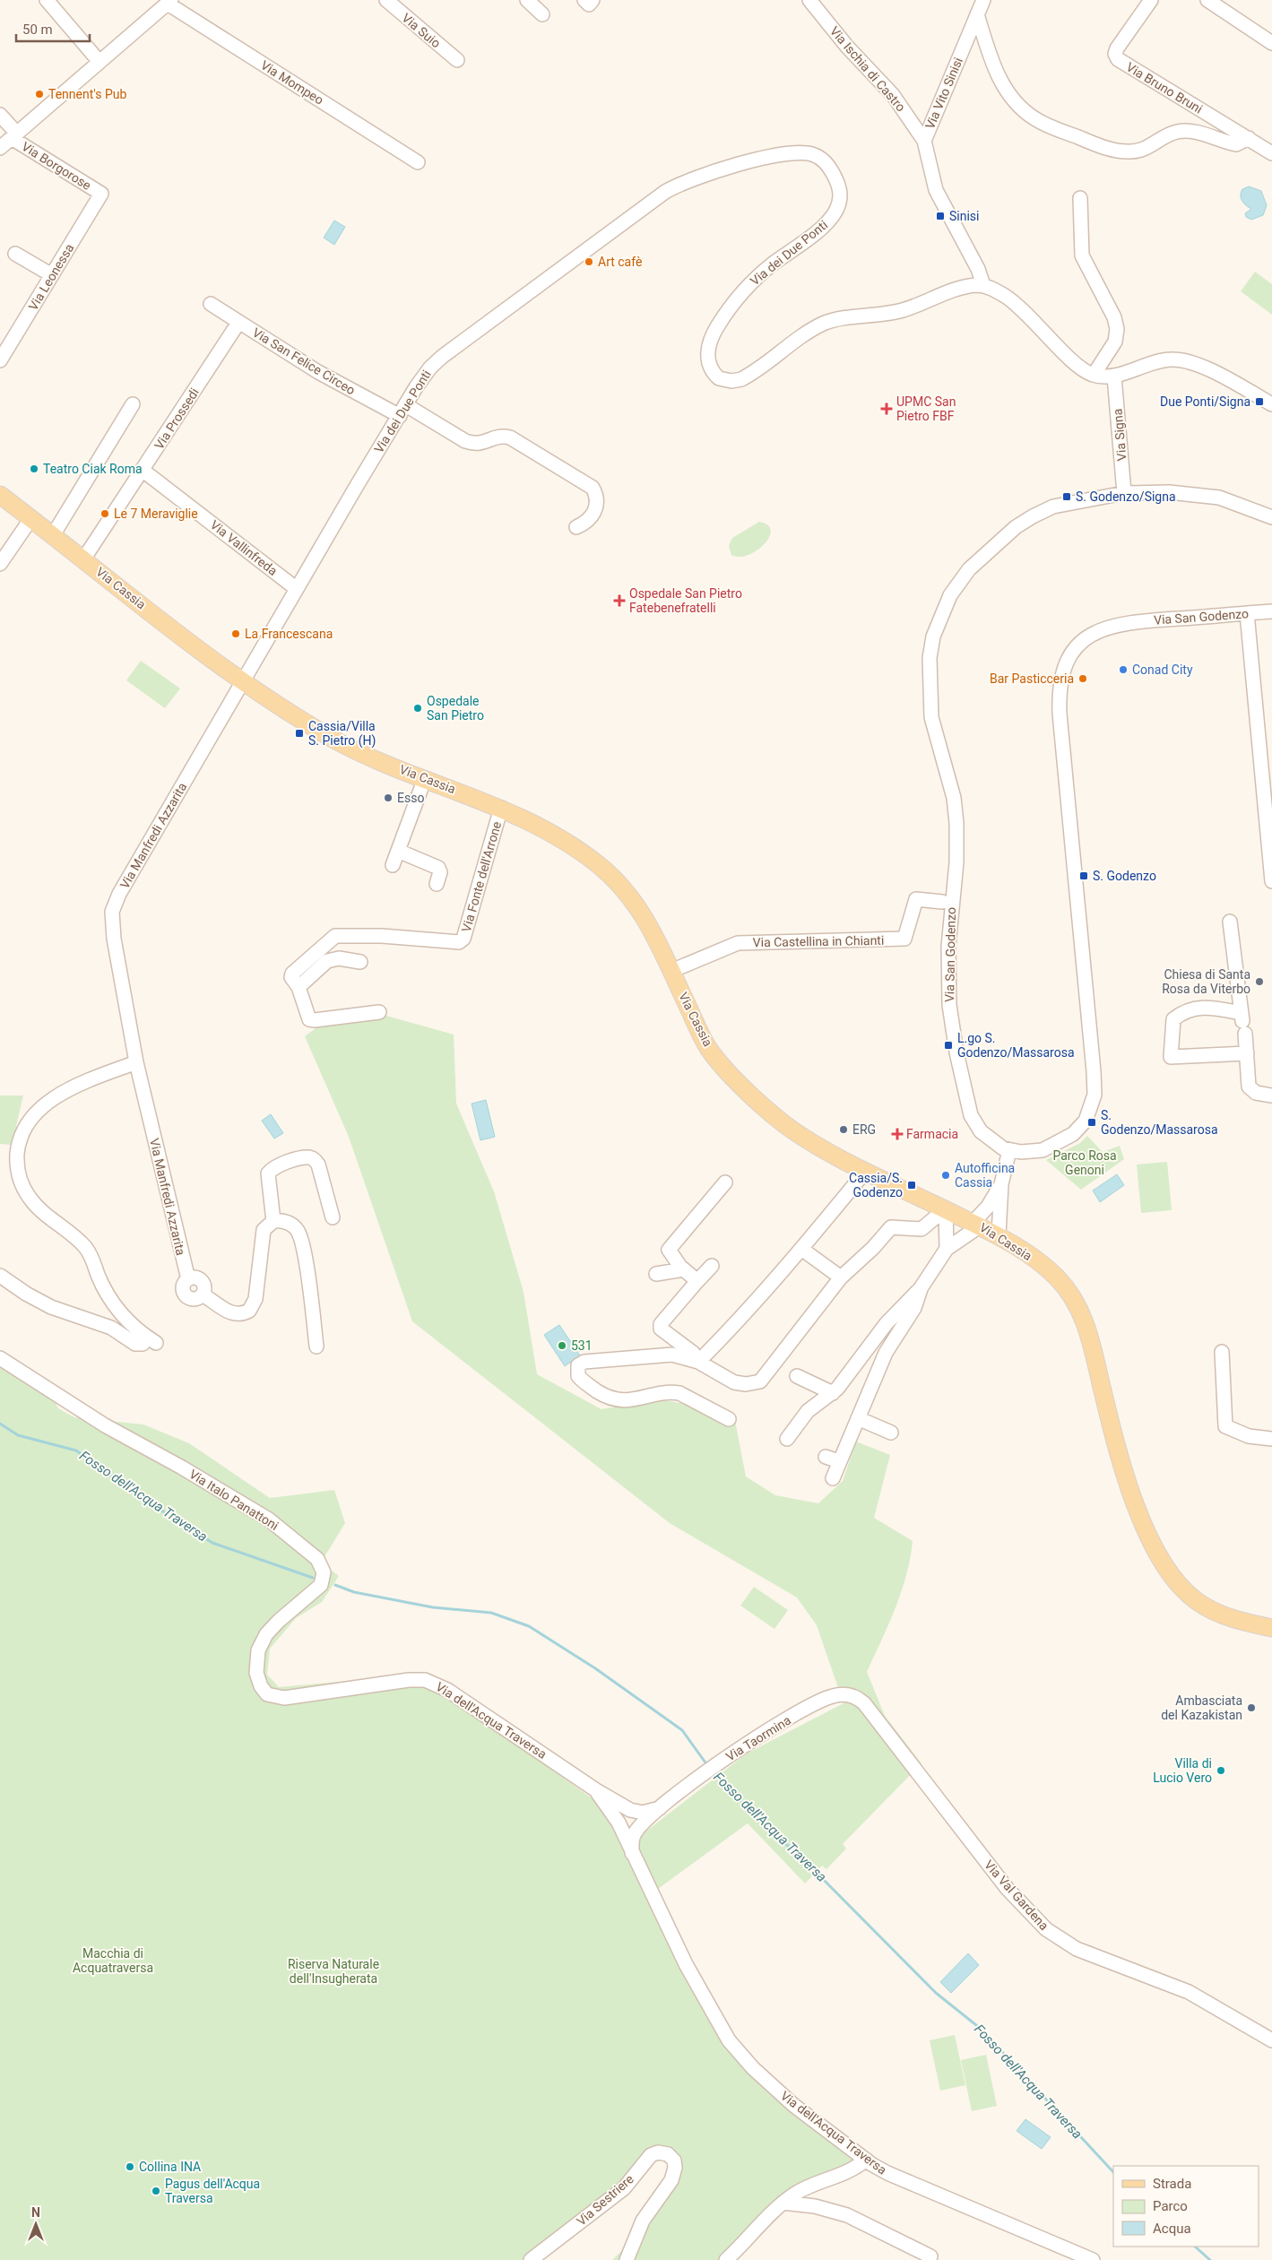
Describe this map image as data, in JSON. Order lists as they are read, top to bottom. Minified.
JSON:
{"streets":{"main road":["Via Cassia"],"street":["Via Suio","Via Ischia di Castro","Via Mompeo","Via Bruno Bruni","Via Vito Sinisi","Via Borgorose","Via dei Due Ponti","Via Leonessa","Via San Felice Circeo","Via Prossedi","Via Signa","Via Vallinfreda","Via San Godenzo","Via Manfredi Azzarita","Via Fonte dell'Arrone","Via Castellina in Chianti","Via Italo Panattoni","Via dell'Acqua Traversa","Via Taormina","Via Val Gardena","Via Sestriere"]},"crossings":[["Via Ischia di Castro","Via Vito Sinisi"],["Via Vito Sinisi","Via dei Due Ponti"],["Via Borgorose","Via Leonessa"],["Via dei Due Ponti","Via San Felice Circeo"],["Via dei Due Ponti","Via Vallinfreda"],["Via dei Due Ponti","Via Cassia"],["Via dei Due Ponti","Via Manfredi Azzarita"],["Via San Felice Circeo","Via Prossedi"],["Via Prossedi","Via Cassia"],["Via Signa","Via San Godenzo"],["Via Cassia","Via Manfredi Azzarita"],["Via Cassia","Via Fonte dell'Arrone"],["Via Cassia","Via Castellina in Chianti"],["Via Italo Panattoni","Via dell'Acqua Traversa"],["Via dell'Acqua Traversa","Via Taormina"],["Via Taormina","Via Val Gardena"]],"water":["Fosso dell'Acqua Traversa"],"parks":["Parco Rosa Genoni","Macchia di Acquatraversa","Riserva Naturale dell'Insugherata"],"places":{"other":["Tennent's Pub","Art cafè","Teatro Ciak Roma","Le 7 Meraviglie","La Francescana","Conad City","Bar Pasticceria","Ospedale San Pietro","Esso","Chiesa di Santa Rosa da Viterbo","ERG","Autofficina Cassia","531","Ambasciata del Kazakistan","Villa di Lucio Vero","Collina INA","Pagus dell'Acqua Traversa"],"transit":["Sinisi","Due Ponti/Signa","S. Godenzo/Signa","Cassia/Villa S. Pietro (H)","S. Godenzo","L.go S. Godenzo/Massarosa","S. Godenzo/Massarosa","Cassia/S. Godenzo"],"health":["UPMC San Pietro FBF","Ospedale San Pietro Fatebenefratelli","Farmacia"]},"legend":["Strada","Parco","Acqua"],"scale_bar":"50 m","north":"top"}
